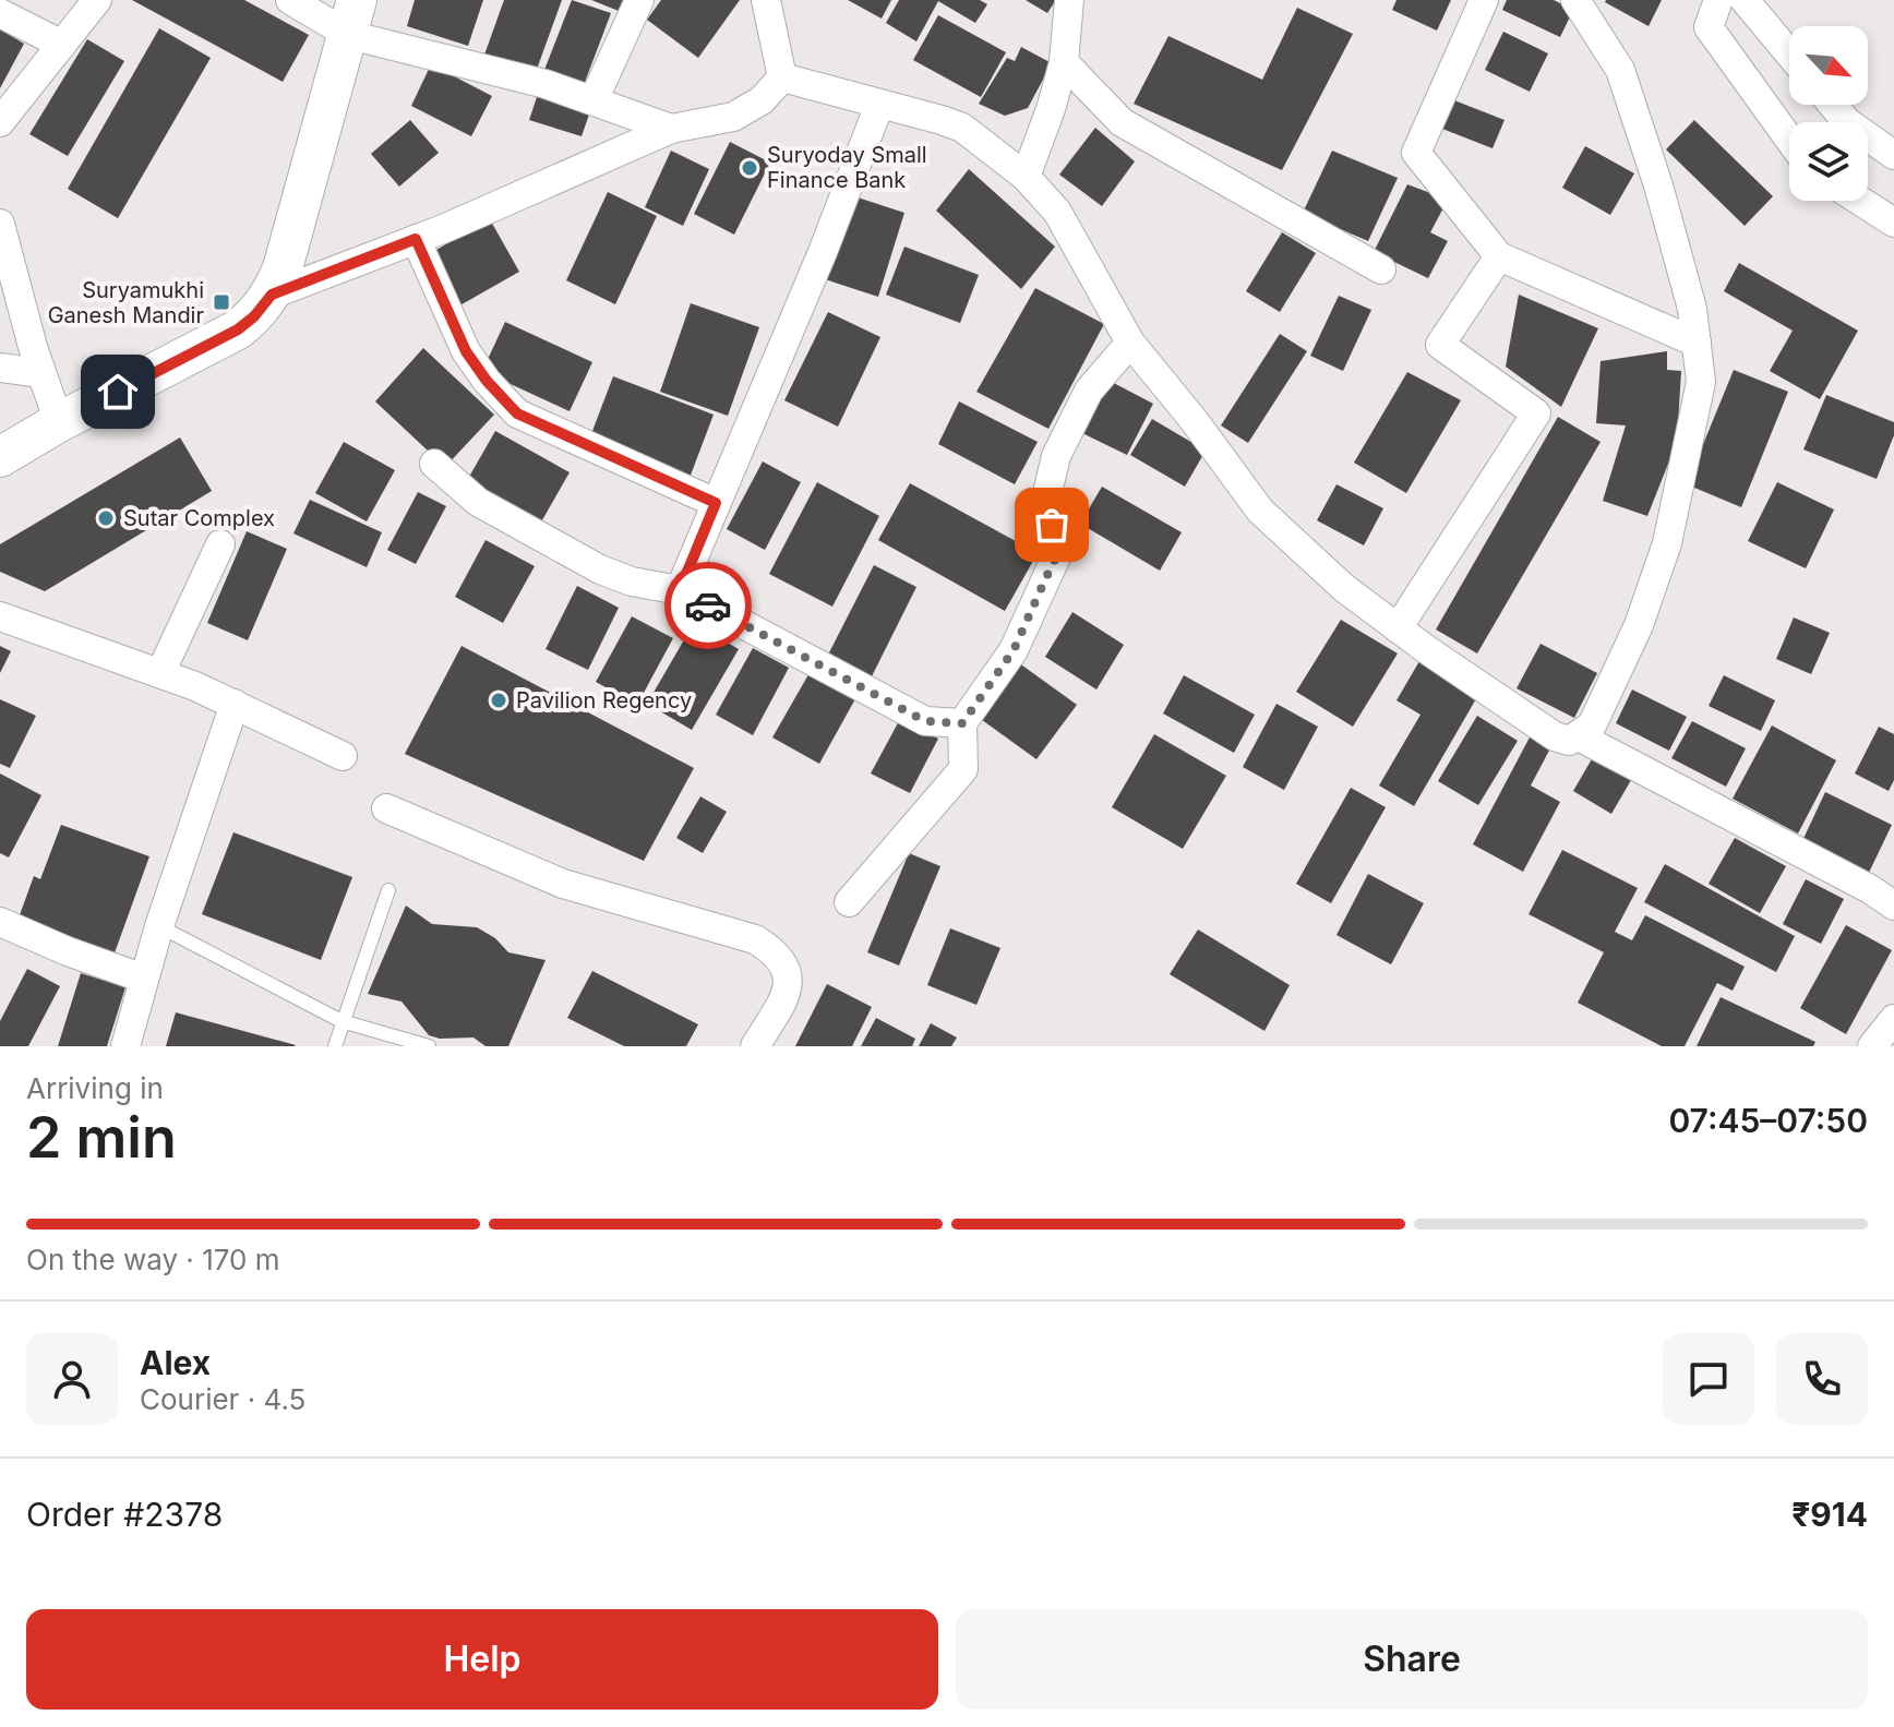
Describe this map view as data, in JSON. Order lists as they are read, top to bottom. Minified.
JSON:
{"places":{"other":["Suryoday Small Finance Bank","Sutar Complex","Pavilion Regency"],"transit":["Suryamukhi Ganesh Mandir"]},"north":"bottom right","page":{"heading":["2 min","Arriving in","07:45–07:50"],"panel":["Alex","Courier · 4.5","Order #2378","₹914"],"bar":"On the way · 170 m","buttons":["Help","Share"]}}
